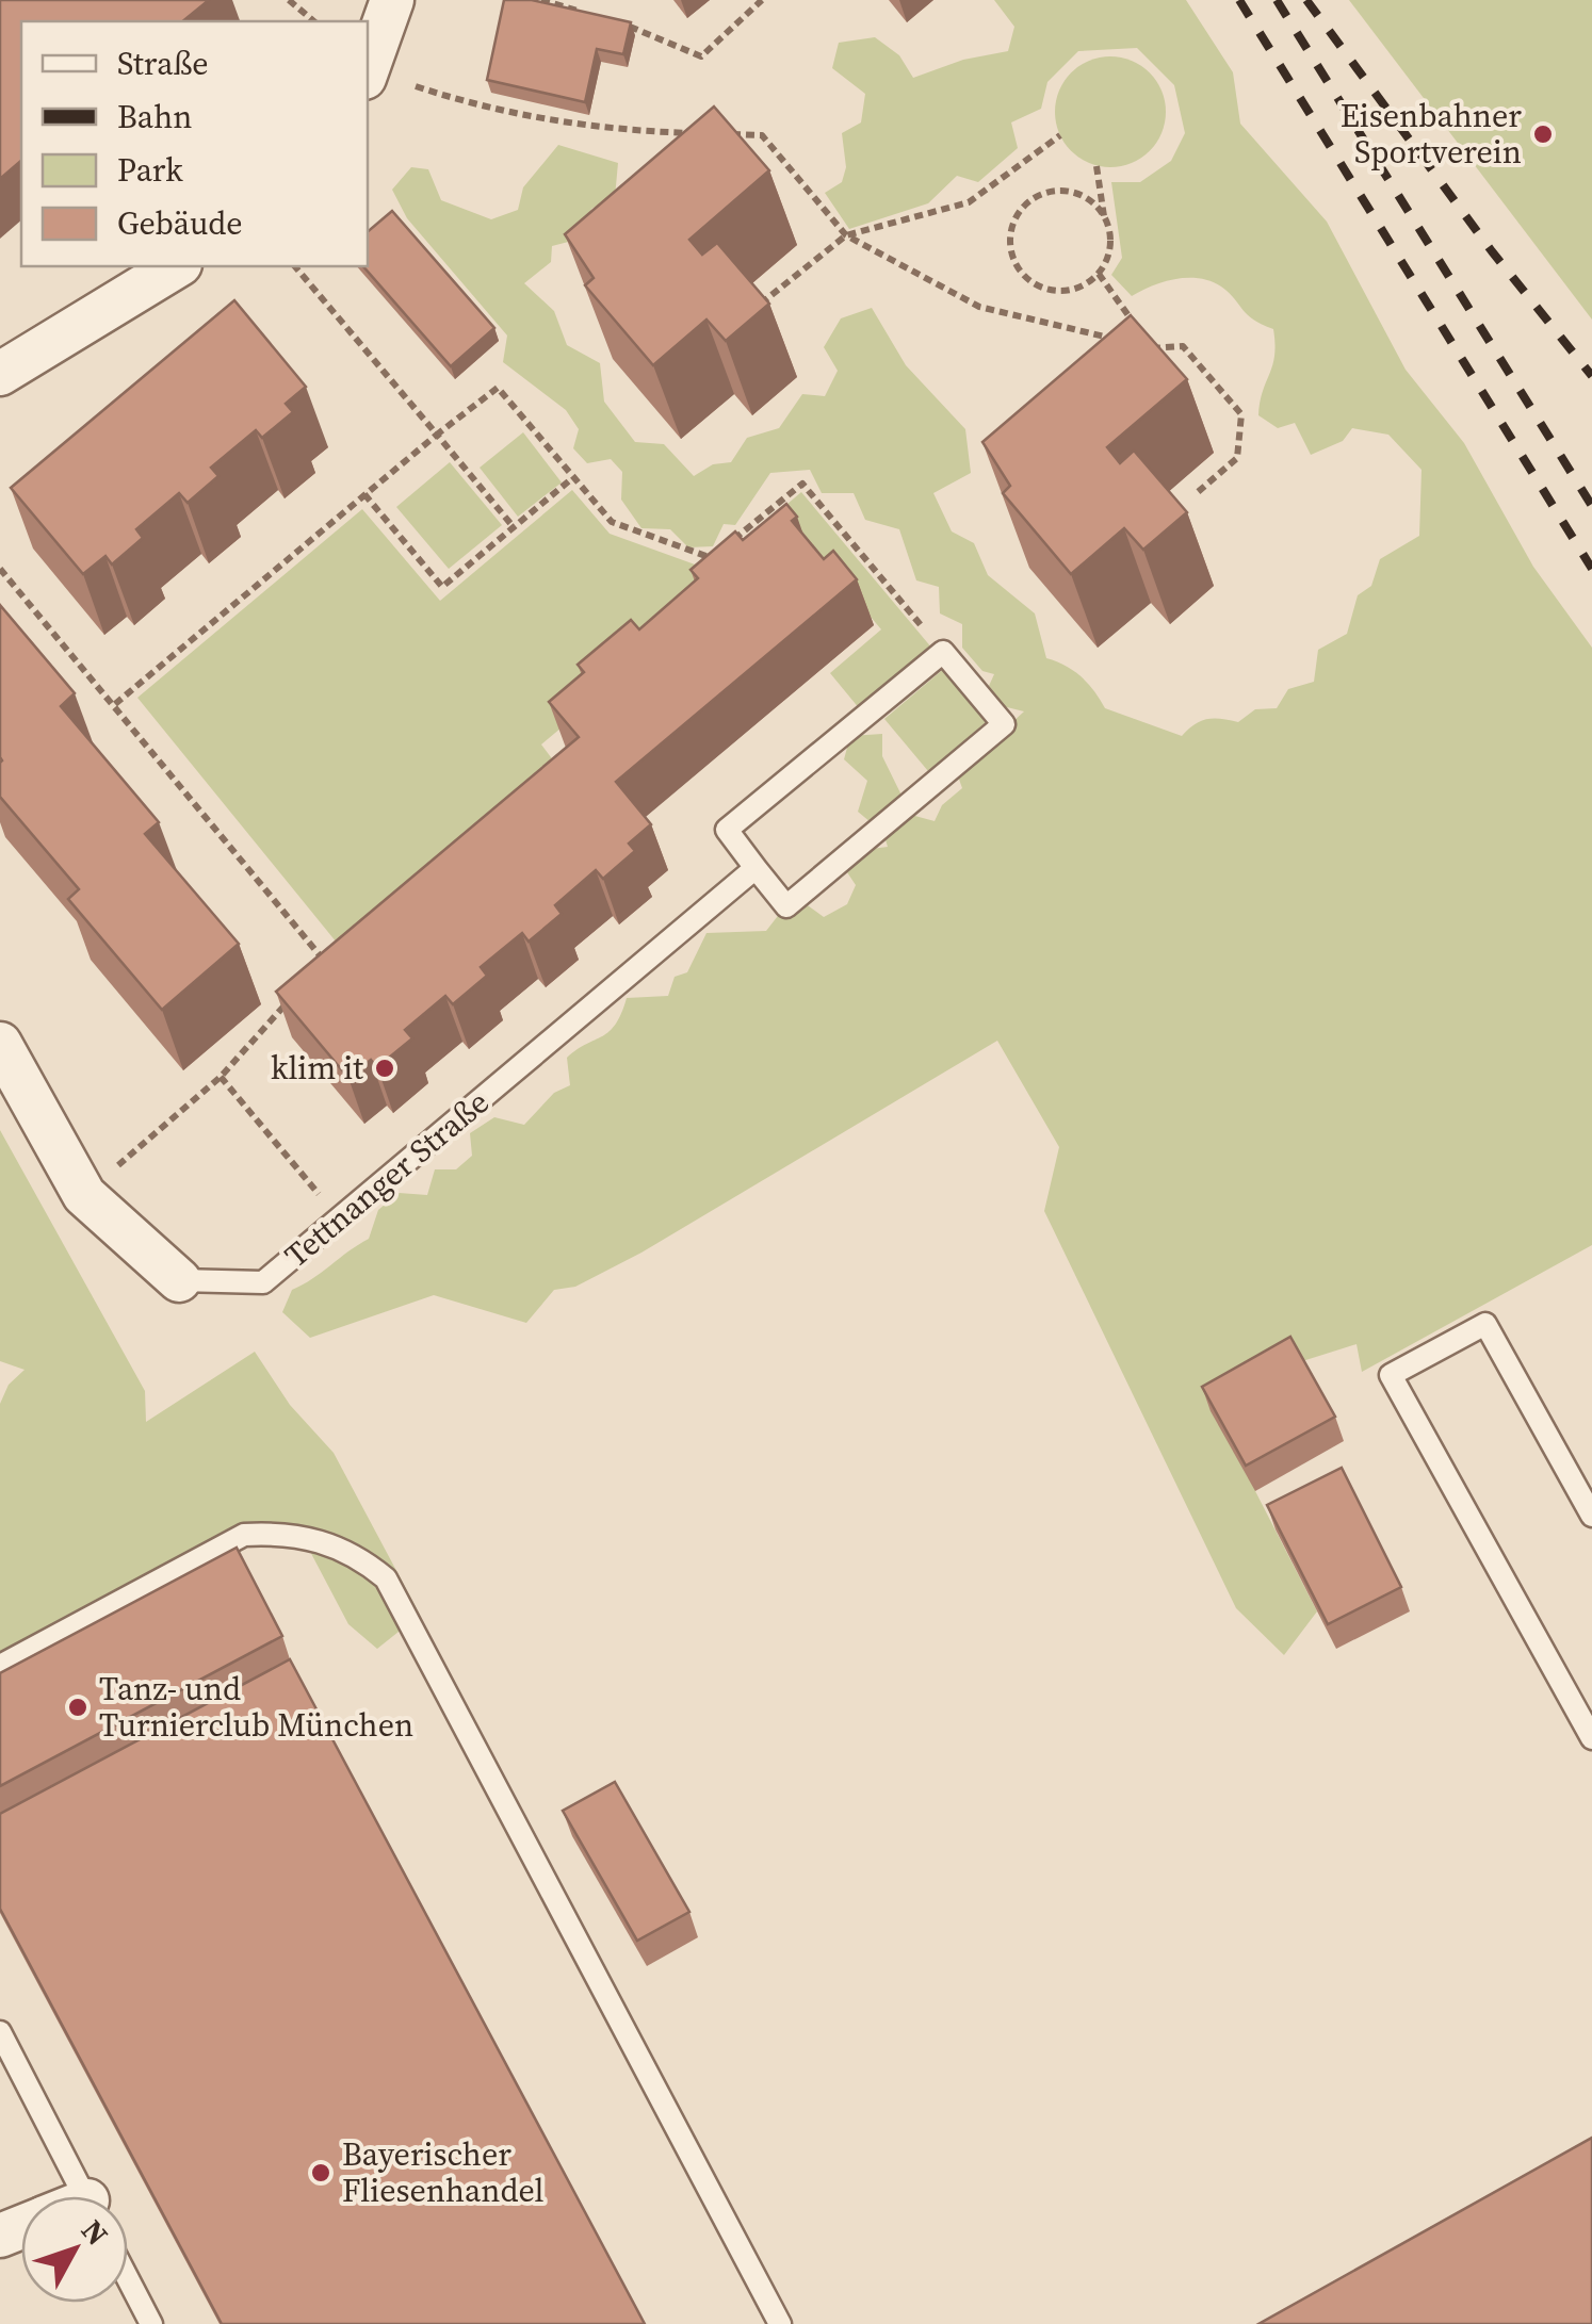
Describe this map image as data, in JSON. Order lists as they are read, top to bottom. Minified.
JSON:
{"streets":{"street":["Tettnanger Straße"]},"places":["Eisenbahner Sportverein","klim it","Tanz- und Turnierclub München","Bayerischer Fliesenhandel"],"legend":["Straße","Bahn","Park","Gebäude"],"north":"top right"}
